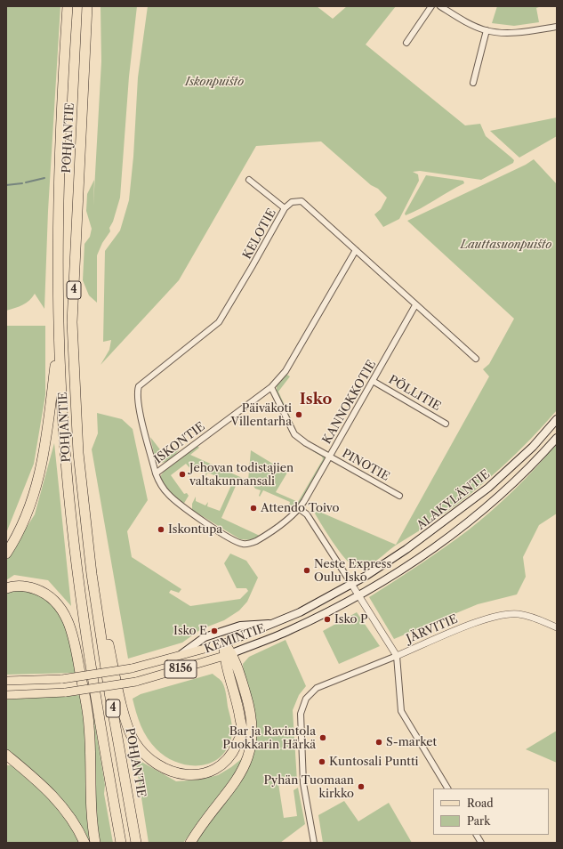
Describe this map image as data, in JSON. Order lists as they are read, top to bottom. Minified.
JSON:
{"streets":{"highway":["POHJANTIE","4"],"main road":["ALAKYLÄNTIE","KEMINTIE","8156"],"street":["KELOTIE","PÖLLITIE","KANNOKKOTIE","ISKONTIE","PINOTIE","JÄRVITIE"]},"crossings":[["KELOTIE","KANNOKKOTIE"],["KELOTIE","ISKONTIE"],["PÖLLITIE","KANNOKKOTIE"],["KANNOKKOTIE","ISKONTIE"],["KANNOKKOTIE","PINOTIE"],["ISKONTIE","PINOTIE"],["ALAKYLÄNTIE","JÄRVITIE"],["ALAKYLÄNTIE","KEMINTIE"],["JÄRVITIE","KEMINTIE"]],"districts":["Isko"],"parks":["Iskonpuisto","Lauttasuonpuisto"],"places":["Päiväkoti Villentarha","Jehovan todistajien valtakunnansali","Attendo Toivo","Iskontupa","Neste Express Oulu Isko","Isko P","Isko E","Bar ja Ravintola Puokkarin Härkä","S-market","Kuntosali Puntti","Pyhän Tuomaan kirkko"],"legend":["Road","Park"]}
